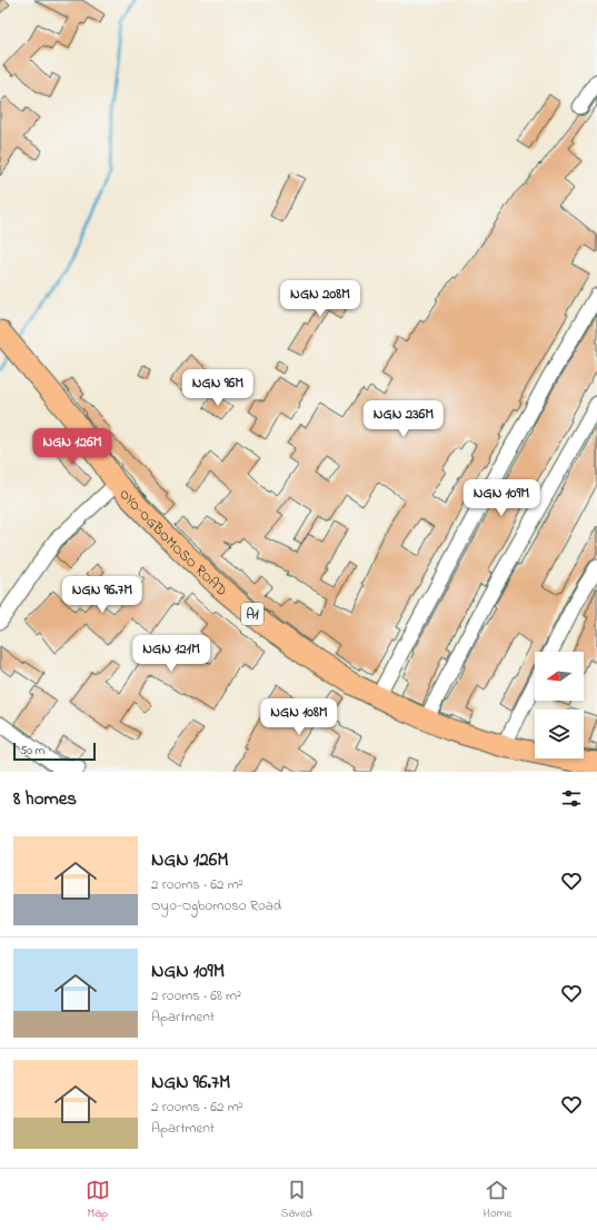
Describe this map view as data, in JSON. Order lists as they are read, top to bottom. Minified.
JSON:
{"streets":{"highway":["OYO-OGBOMOSO ROAD","A1"]},"scale_bar":"50 m","north":"left","page":{"price":["NGN 208M","NGN 96M","NGN 236M","NGN 126M","NGN 109M","NGN 96.7M","NGN 121M","NGN 108M"],"scale":"50 m","heading":"8 homes","list":[{"name":"NGN 126M","note":"2 rooms · 62 m² · Oyo-Ogbomoso Road"},{"name":"NGN 109M","note":"2 rooms · 68 m² · Apartment"},{"name":"NGN 96.7M","note":"2 rooms · 62 m² · Apartment"}],"tabs":["Map","Saved","Home"]}}
